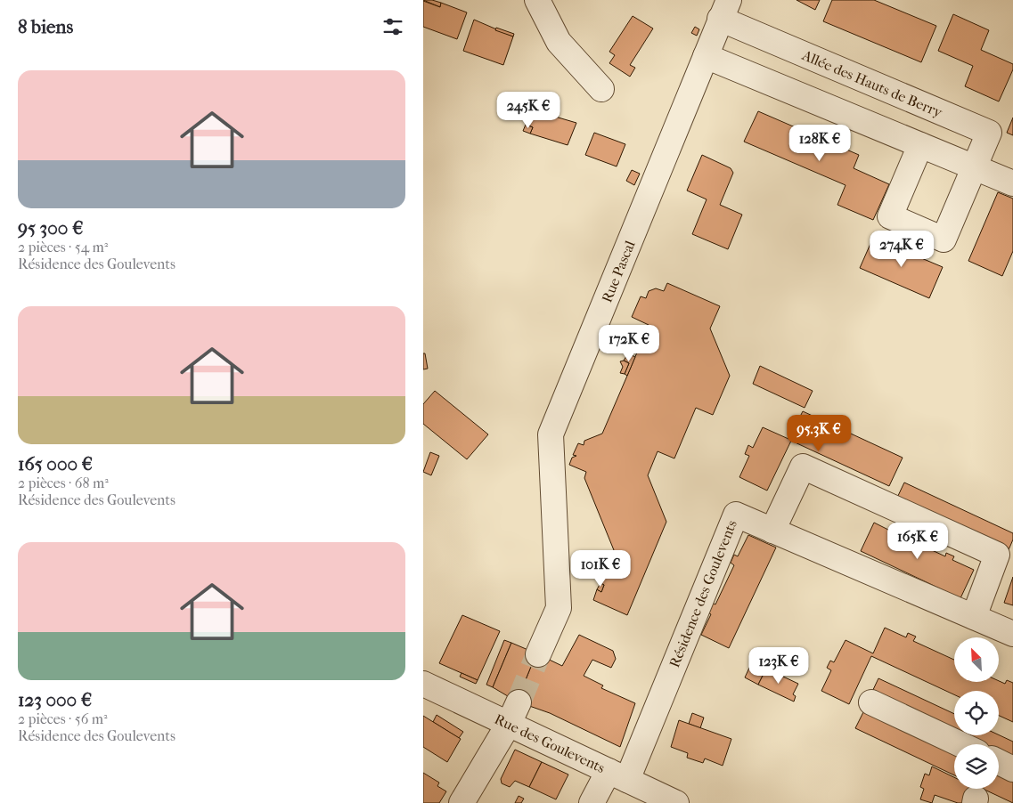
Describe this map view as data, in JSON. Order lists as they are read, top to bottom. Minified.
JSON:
{"streets":{"street":["Allée des Hauts de Berry","Rue Pascal","Résidence des Goulevents","Rue des Goulevents"]},"crossings":[["Allée des Hauts de Berry","Rue Pascal"],["Résidence des Goulevents","Rue des Goulevents"]],"north":"top left","page":{"heading":"8 biens","list":[{"name":"95 300 €","note":"2 pièces · 54 m² · Résidence des Goulevents"},{"name":"165 000 €","note":"2 pièces · 68 m² · Résidence des Goulevents"},{"name":"123 000 €","note":"2 pièces · 56 m² · Résidence des Goulevents"}],"price":["245K €","128K €","274K €","172K €","95.3K €","165K €","101K €","123K €"]}}
